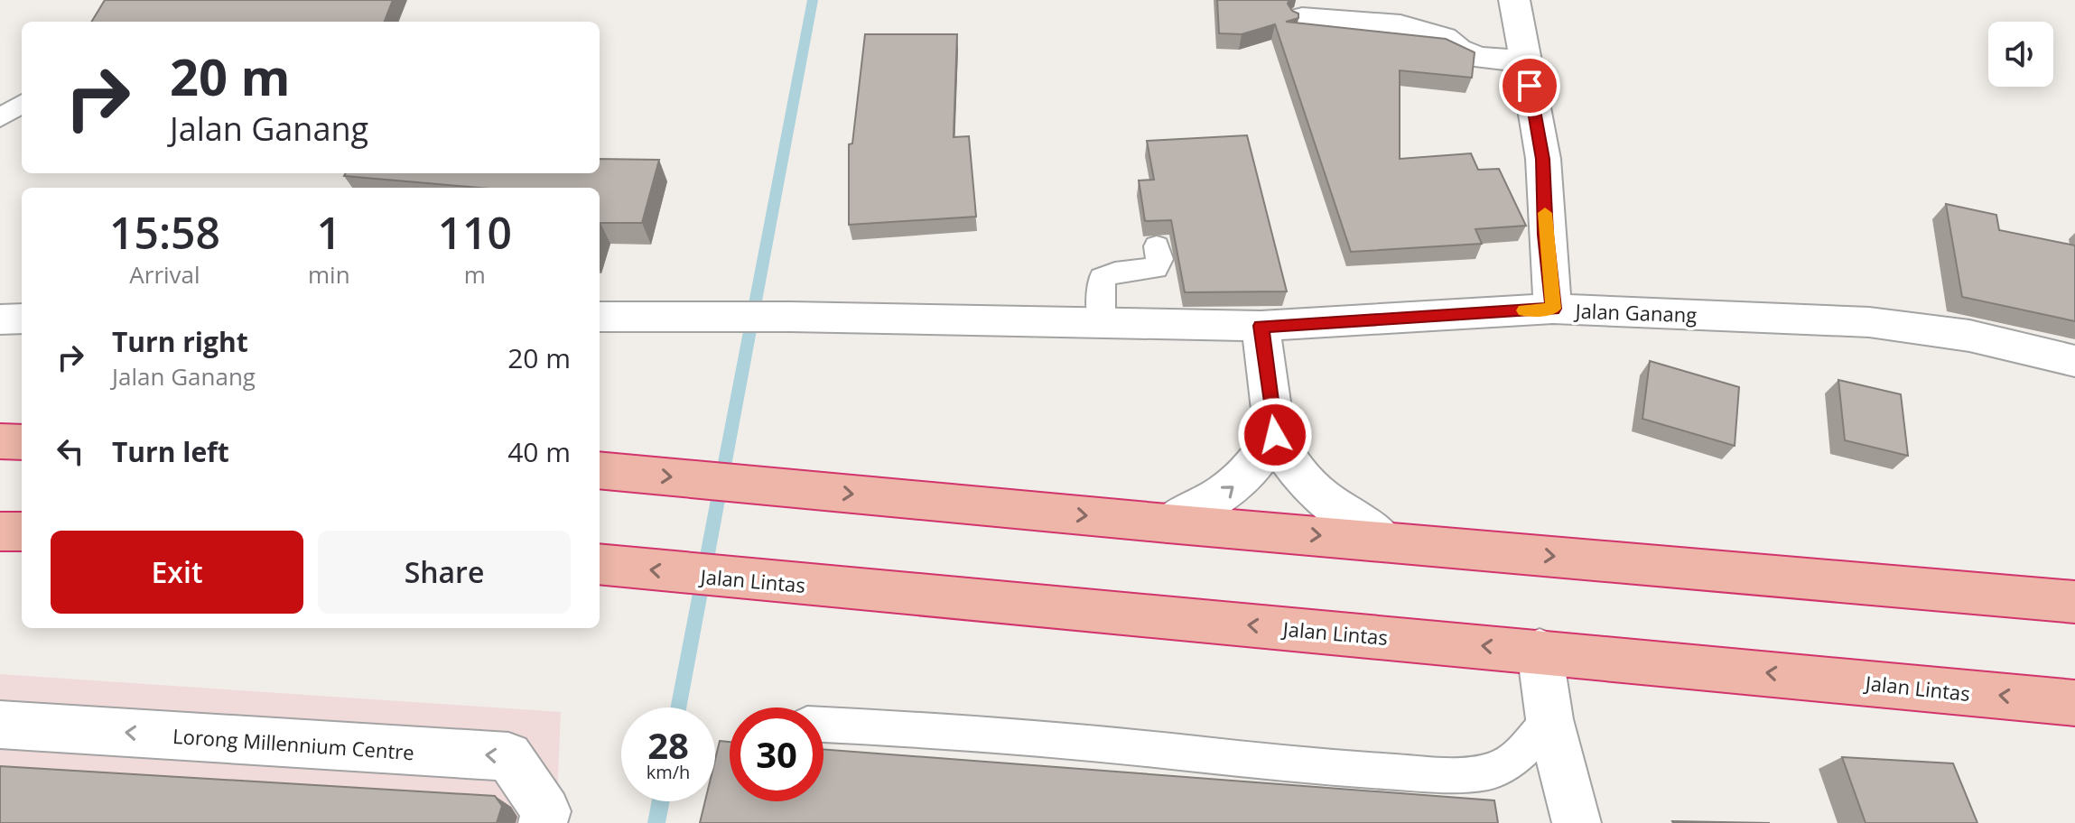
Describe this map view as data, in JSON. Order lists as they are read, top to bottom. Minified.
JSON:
{"streets":{"highway":["Jalan Lintas"],"street":["Jalan Ganang","Lorong Millennium Centre"]},"one_way":["Lorong Millennium Centre"],"page":{"turn":["20 m","Jalan Ganang"],"eta":["15:58","Arrival","1","min","110","m"],"list":[{"name":"Turn right","note":"Jalan Ganang","value":"20 m"},{"name":"Turn left","value":"40 m"}],"buttons":["Exit","Share"],"speed":"28 km/h","limit":"30"}}
